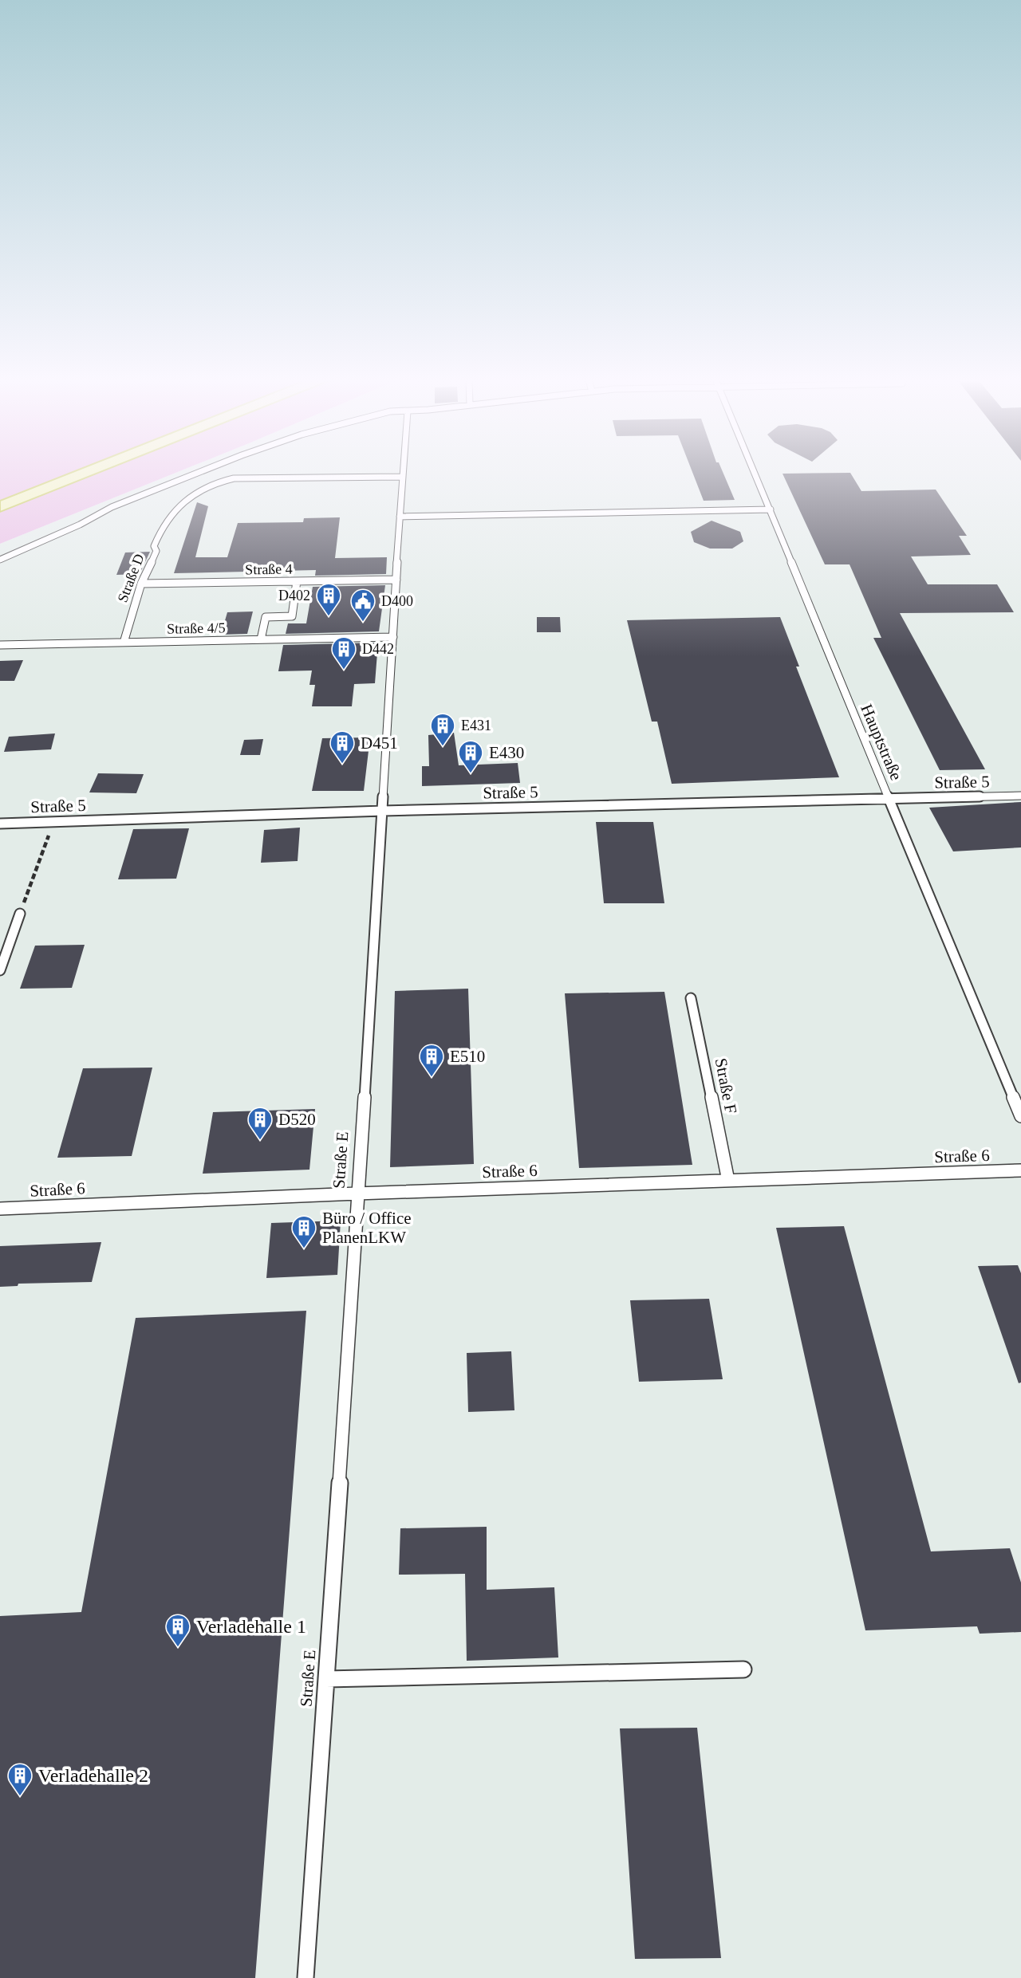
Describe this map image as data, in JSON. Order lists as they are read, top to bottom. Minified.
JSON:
{"streets":{"lane":["Straße 4","Straße D","Straße 4/5","Hauptstraße","Straße 5","Straße F","Straße 6","Straße E"]},"crossings":[["Straße 4","Straße D"],["Straße 4","Straße E"],["Straße D","Straße 4/5"],["Straße D","Straße E"],["Straße 4/5","Straße E"],["Hauptstraße","Straße 5"],["Straße 5","Straße E"],["Straße F","Straße 6"],["Straße 6","Straße E"]],"places":{"building":["D402","D442","E431","D451","E430","E510","D520","Büro / Office PlanenLKW","Verladehalle 1","Verladehalle 2"],"public building":["D400"]}}
